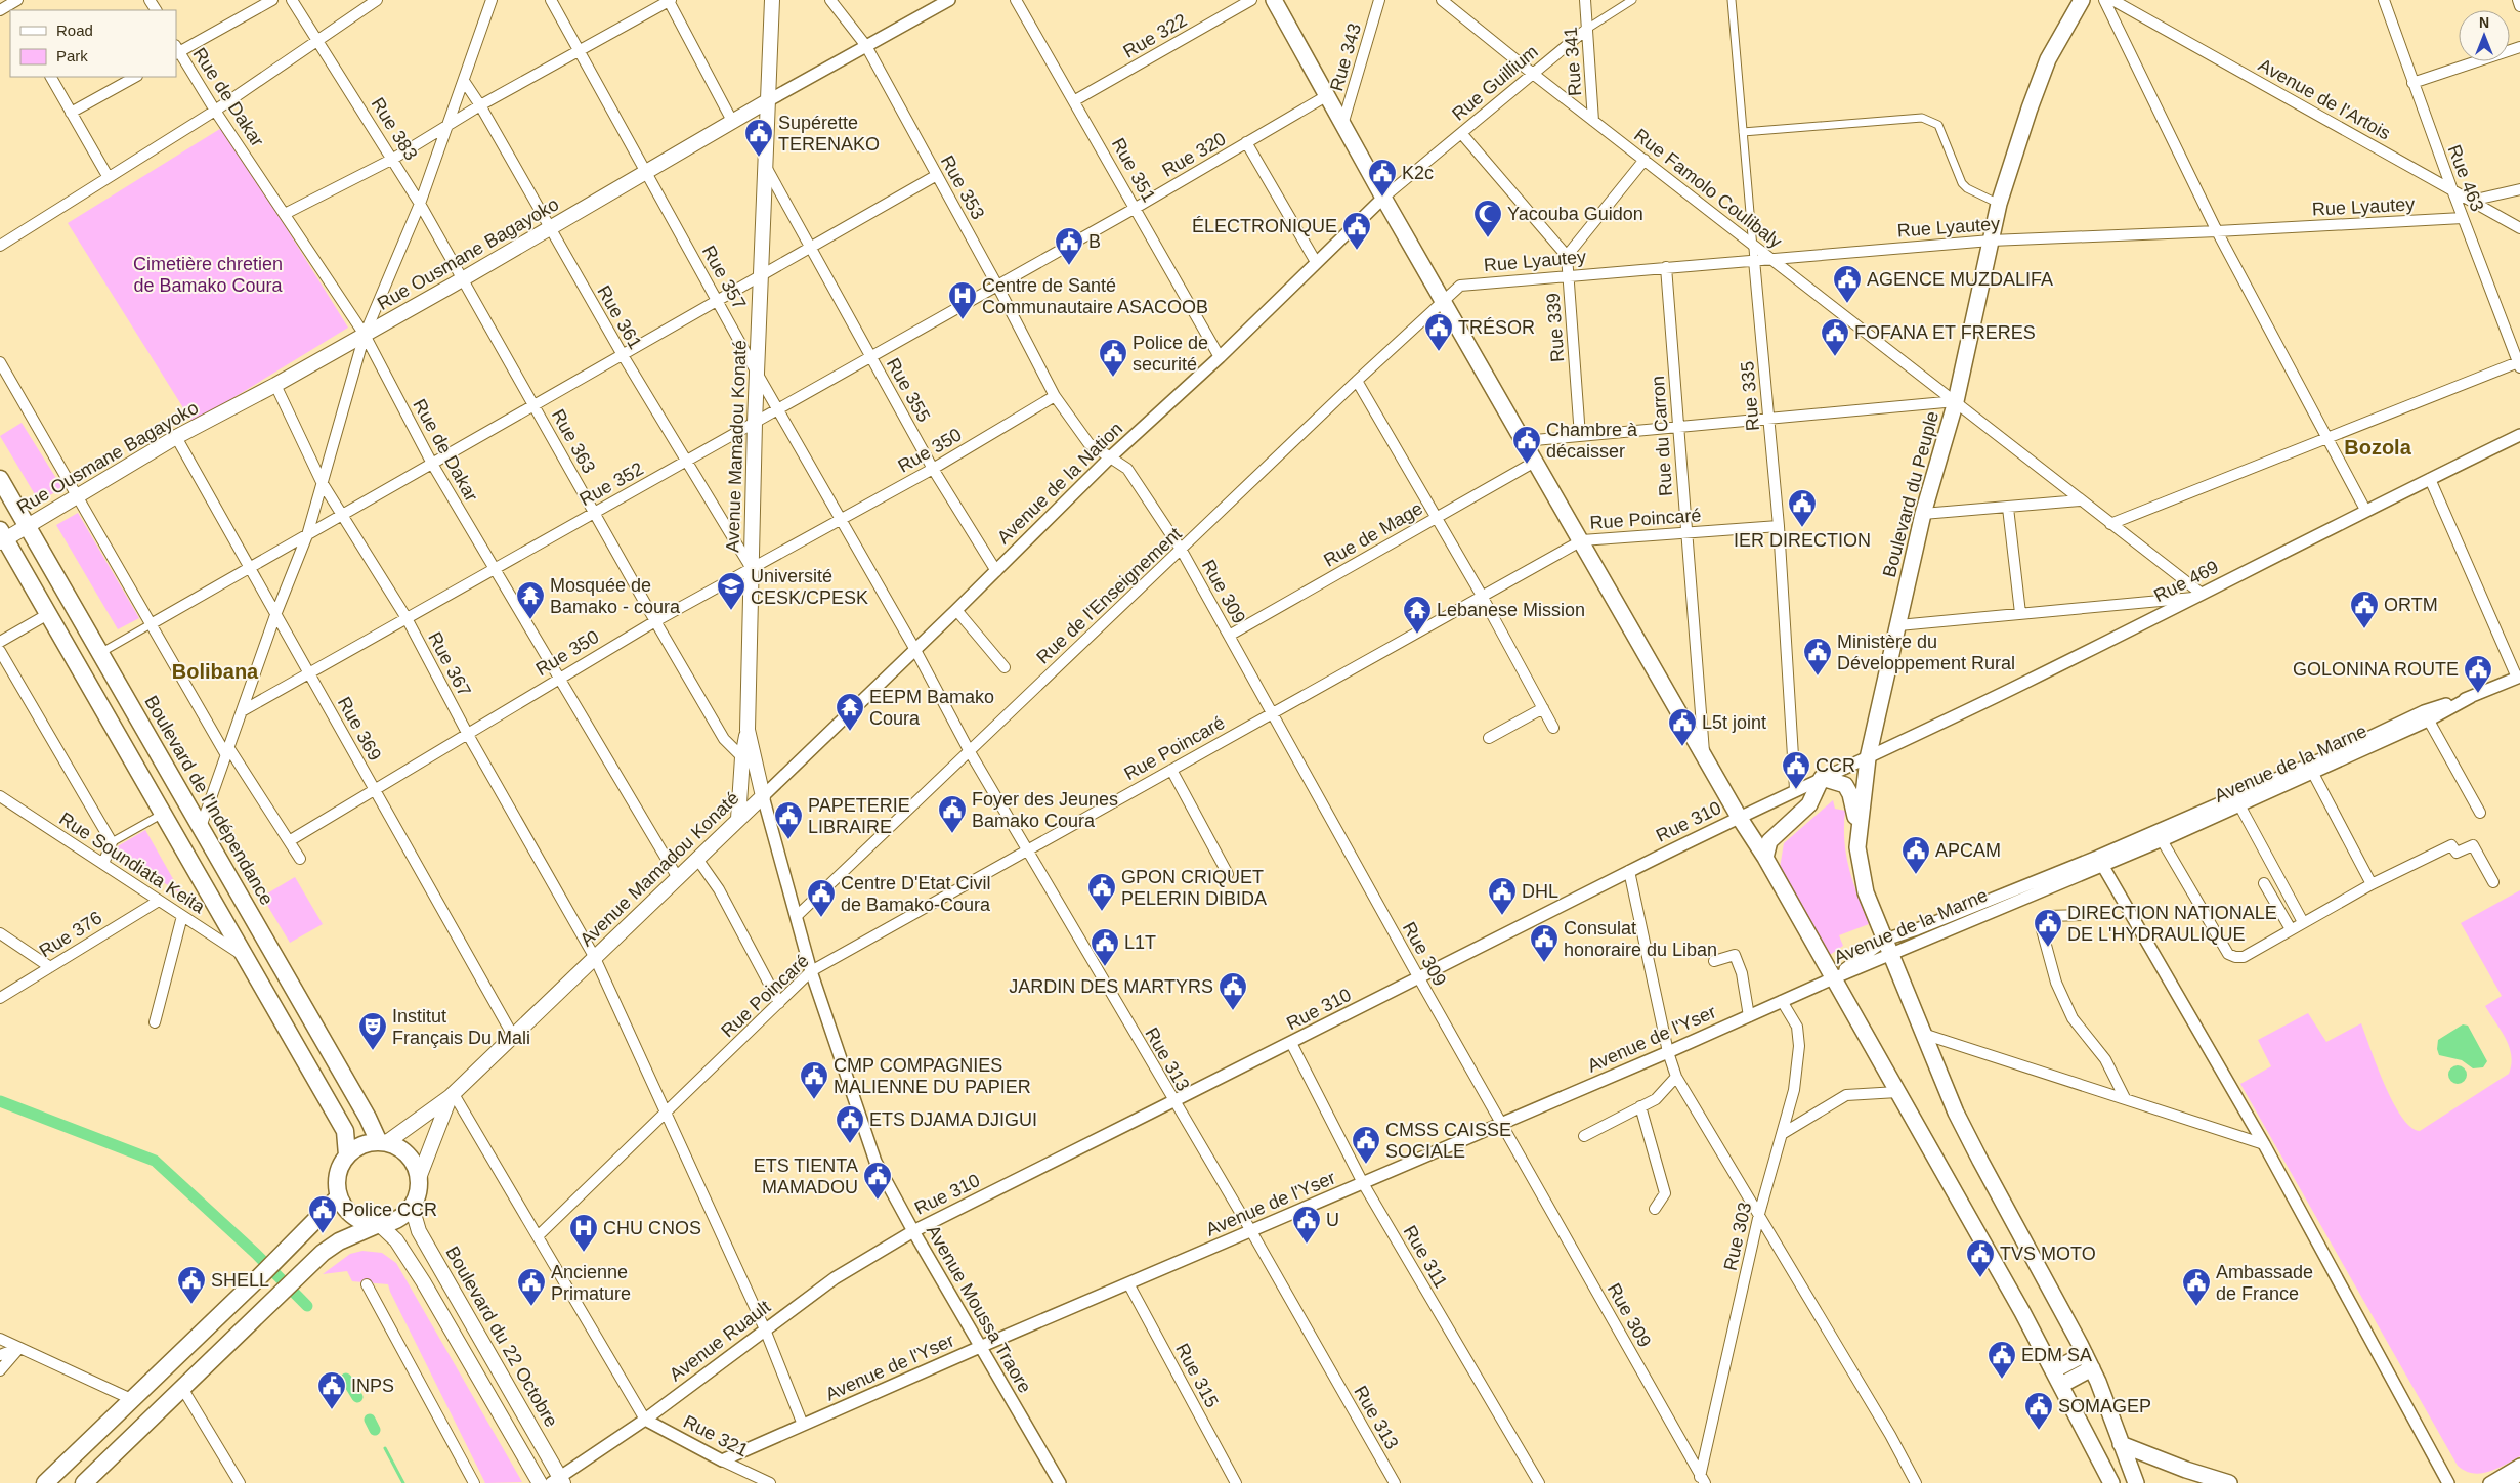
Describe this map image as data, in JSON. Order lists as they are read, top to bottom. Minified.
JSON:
{"streets":{"highway":["Boulevard de l'Indépendance"],"main road":["Rue Ousmane Bagayoko","Avenue Mamadou Konaté","Boulevard du Peuple","Boulevard du 22 Octobre"],"street":["Rue 322","Rue 343","Rue 341","Rue Guillium","Rue de Dakar","Avenue de l'Artois","Rue 383","Rue 320","Rue 351","Rue 463","Rue 353","Rue Famolo Coulibaly","Rue Lyautey","Rue 357","Rue 361","Rue 339","Rue 355","Rue 335","Rue du Carron","Rue 363","Rue 350","Avenue de la Nation","Rue 352","Rue Poincaré","Rue de Mage","Rue 469","Rue 309","Rue de l'Enseignement","Rue 367","Rue 369","Avenue de la Marne","Rue 310","Rue Soundiata Keita","Rue 376","Avenue de l'Yser","Rue 313","Rue 303","Rue 311","Avenue Moussa Traore","Avenue Ruault","Rue 315","Rue 321"]},"crossings":[["Rue 322","Rue 351"],["Rue 341","Rue Guillium"],["Rue 341","Rue Famolo Coulibaly"],["Rue Guillium","Rue Famolo Coulibaly"],["Rue Guillium","Avenue de la Nation"],["Rue de Dakar","Rue Ousmane Bagayoko"],["Rue de Dakar","Avenue Mamadou Konaté"],["Rue de Dakar","Rue 350"],["Rue de Dakar","Rue 352"],["Avenue de l'Artois","Rue 463"],["Rue 383","Rue Ousmane Bagayoko"],["Rue 383","Rue 363"],["Rue 320","Rue 351"],["Rue 320","Rue 353"],["Rue 320","Rue 352"],["Rue 351","Avenue de la Nation"],["Rue 463","Rue Lyautey"],["Rue 353","Rue Ousmane Bagayoko"],["Rue 353","Rue 350"],["Rue 353","Rue 352"],["Rue 353","Rue 309"],["Rue Famolo Coulibaly","Rue Lyautey"],["Rue Famolo Coulibaly","Rue 335"],["Rue Famolo Coulibaly","Boulevard du Peuple"],["Rue Famolo Coulibaly","Rue 469"],["Rue Lyautey","Rue 339"],["Rue Lyautey","Rue 335"],["Rue Lyautey","Rue du Carron"],["Rue Lyautey","Boulevard du Peuple"],["Rue Lyautey","Rue de l'Enseignement"],["Rue Ousmane Bagayoko","Rue 357"],["Rue Ousmane Bagayoko","Rue 361"],["Rue Ousmane Bagayoko","Rue 363"],["Rue Ousmane Bagayoko","Avenue Mamadou Konaté"],["Rue Ousmane Bagayoko","Rue 367"],["Rue Ousmane Bagayoko","Rue 369"],["Rue Ousmane Bagayoko","Boulevard de l'Indépendance"],["Rue 357","Avenue Mamadou Konaté"],["Rue 357","Rue 350"],["Rue 357","Avenue de la Nation"],["Rue 357","Rue 352"],["Rue 357","Rue 313"],["Rue 361","Avenue Mamadou Konaté"],["Rue 361","Rue 350"],["Rue 361","Rue 352"],["Rue 355","Avenue Mamadou Konaté"],["Rue 355","Rue 350"],["Rue 355","Avenue de la Nation"],["Rue 355","Rue 352"],["Rue 335","Rue Poincaré"],["Rue 335","Rue 469"],["Rue 335","Rue 310"],["Rue du Carron","Rue Poincaré"],["Rue 363","Avenue Mamadou Konaté"],["Rue 363","Rue 350"],["Rue 363","Rue 352"],["Avenue Mamadou Konaté","Rue 350"],["Avenue Mamadou Konaté","Avenue de la Nation"],["Avenue Mamadou Konaté","Rue 352"],["Avenue Mamadou Konaté","Rue 367"],["Avenue Mamadou Konaté","Rue 369"],["Avenue Mamadou Konaté","Boulevard de l'Indépendance"],["Avenue Mamadou Konaté","Avenue Moussa Traore"],["Avenue Mamadou Konaté","Boulevard du 22 Octobre"],["Rue 350","Rue 309"],["Rue 350","Rue 367"],["Rue 350","Rue 369"],["Rue 350","Boulevard de l'Indépendance"],["Avenue de la Nation","Rue 309"],["Avenue de la Nation","Rue 313"],["Avenue de la Nation","Avenue Moussa Traore"],["Rue 352","Rue 367"],["Rue 352","Rue 369"],["Boulevard du Peuple","Rue 469"],["Rue Poincaré","Rue 309"],["Rue Poincaré","Rue 367"],["Rue Poincaré","Rue 313"],["Rue Poincaré","Avenue Moussa Traore"],["Rue de Mage","Rue 309"],["Rue 469","Rue 310"],["Rue 309","Rue de l'Enseignement"],["Rue 309","Rue 310"],["Rue 309","Avenue de l'Yser"],["Rue 309","Rue 303"],["Rue de l'Enseignement","Rue 313"],["Rue de l'Enseignement","Avenue Moussa Traore"],["Rue 367","Avenue de l'Yser"],["Rue 367","Avenue Ruault"],["Avenue de la Marne","Avenue de l'Yser"],["Boulevard de l'Indépendance","Boulevard du 22 Octobre"],["Rue 310","Rue 313"],["Rue 310","Rue 311"],["Rue 310","Avenue Moussa Traore"],["Rue 310","Avenue Ruault"],["Rue Soundiata Keita","Rue 376"],["Avenue de l'Yser","Rue 313"],["Avenue de l'Yser","Rue 303"],["Avenue de l'Yser","Rue 311"],["Avenue de l'Yser","Avenue Moussa Traore"],["Avenue de l'Yser","Rue 315"],["Avenue de l'Yser","Rue 321"],["Avenue Moussa Traore","Avenue Ruault"],["Boulevard du 22 Octobre","Avenue Ruault"],["Avenue Ruault","Rue 321"]],"districts":["Bozola","Bolibana"],"parks":["Cimetière chretien de Bamako Coura"],"places":{"public building":["Supérette TERENAKO","K2c","ÉLECTRONIQUE","B","AGENCE MUZDALIFA","TRÉSOR","FOFANA ET FRERES","Police de securité","Chambre à décaisser","IER DIRECTION","ORTM","Ministère du Développement Rural","GOLONINA ROUTE","L5t joint","CCR","Foyer des Jeunes Bamako Coura","PAPETERIE LIBRAIRE","APCAM","GPON CRIQUET PELERIN DIBIDA","DHL","Centre D'Etat Civil de Bamako-Coura","DIRECTION NATIONALE DE L'HYDRAULIQUE","Consulat honoraire du Liban","L1T","JARDIN DES MARTYRS","CMP COMPAGNIES MALIENNE DU PAPIER","ETS DJAMA DJIGUI","CMSS CAISSE SOCIALE","ETS TIENTA MAMADOU","Police CCR","U","TVS MOTO","SHELL","Ancienne Primature","Ambassade de France","EDM SA","INPS","SOMAGEP"],"mosque":["Yacouba Guidon"],"hospital":["Centre de Santé Communautaire ASACOOB","CHU CNOS"],"school or university":["Université CESK/CPESK"],"temple":["Mosquée de Bamako - coura","Lebanese Mission","EEPM Bamako Coura"],"theatre":["Institut Français Du Mali"]},"legend":["Road","Park"],"north":"top"}
